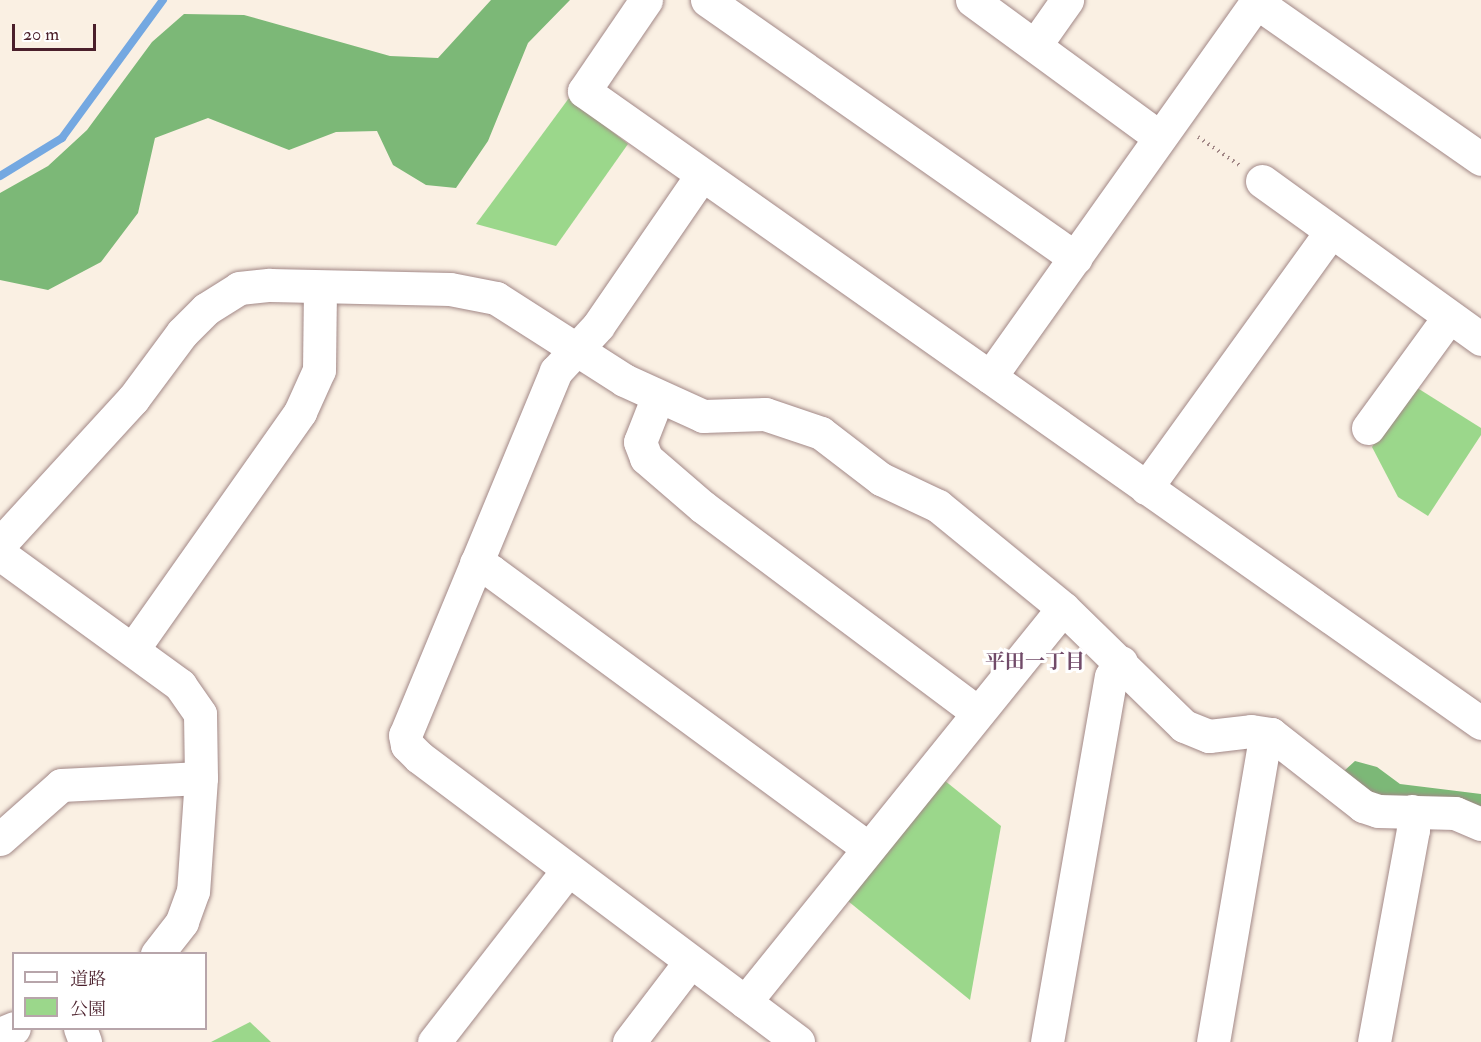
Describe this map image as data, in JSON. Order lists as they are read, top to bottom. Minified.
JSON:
{"districts":["平田一丁目"],"legend":["道路","公園"],"scale_bar":"20 m"}
